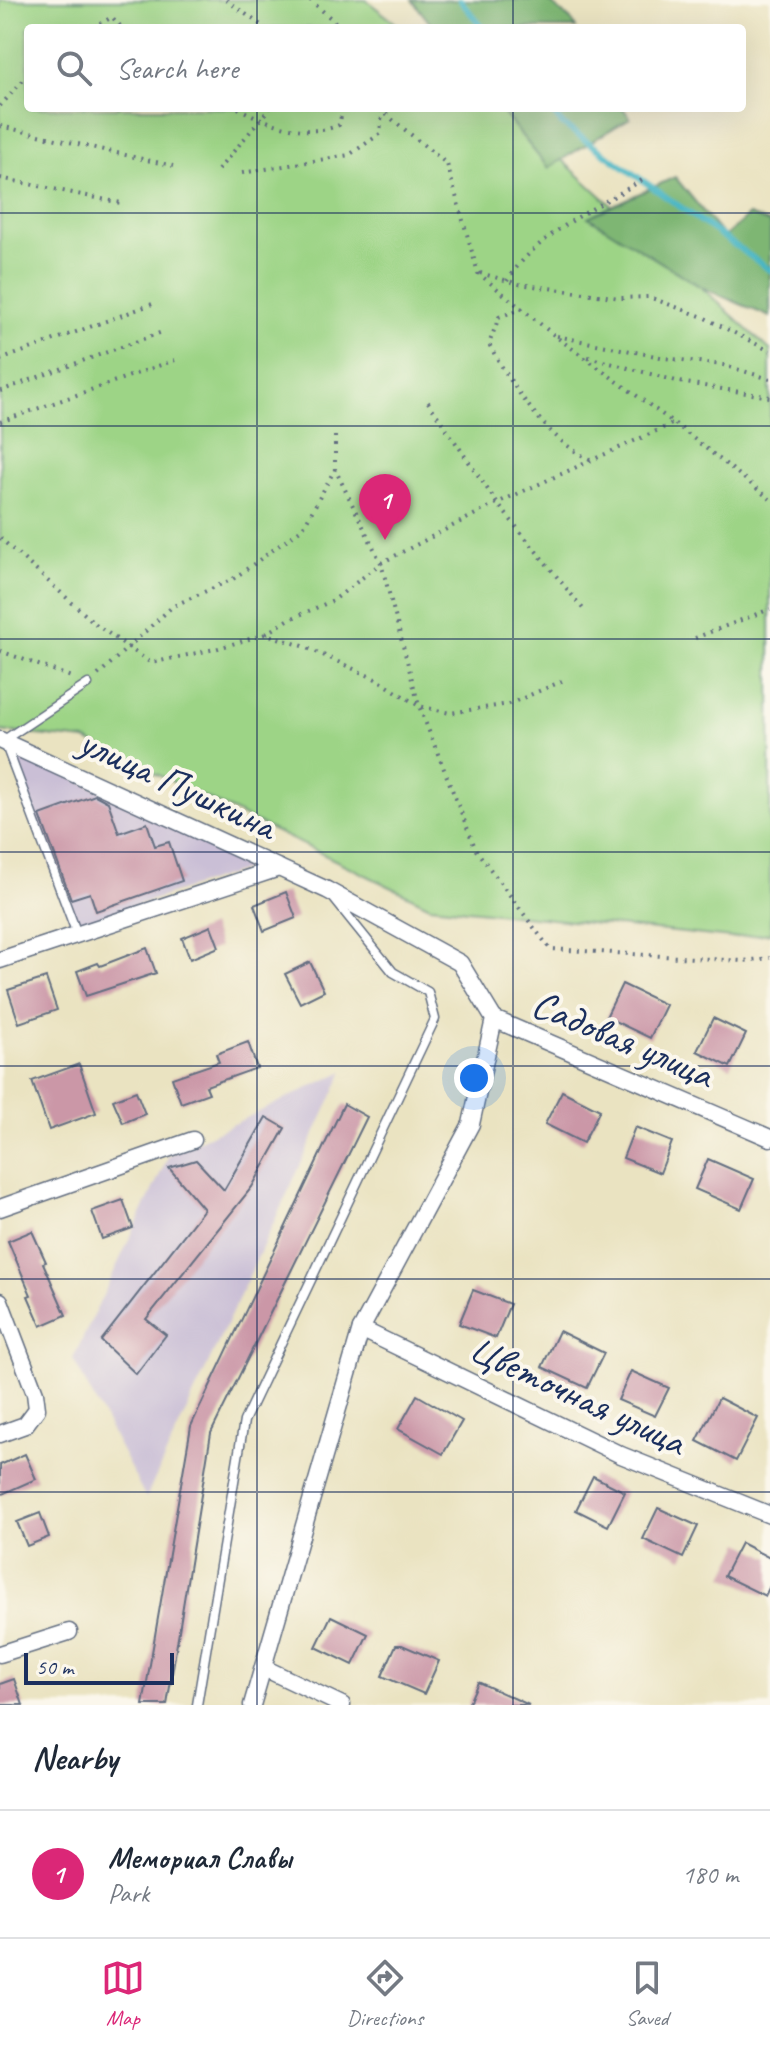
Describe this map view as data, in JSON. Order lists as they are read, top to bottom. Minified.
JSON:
{"streets":{"street":["улица Пушкина","Садовая улица","Цветочная улица"]},"crossings":[["улица Пушкина","Садовая улица"]],"scale_bar":"50 m","page":{"search":"Search here","pins":"1","scale":"50 m","heading":"Nearby","list":[{"mark":"1","name":"Мемориал Славы","note":"Park","value":"180 m"}],"nav":["Map","Directions","Saved"]}}
